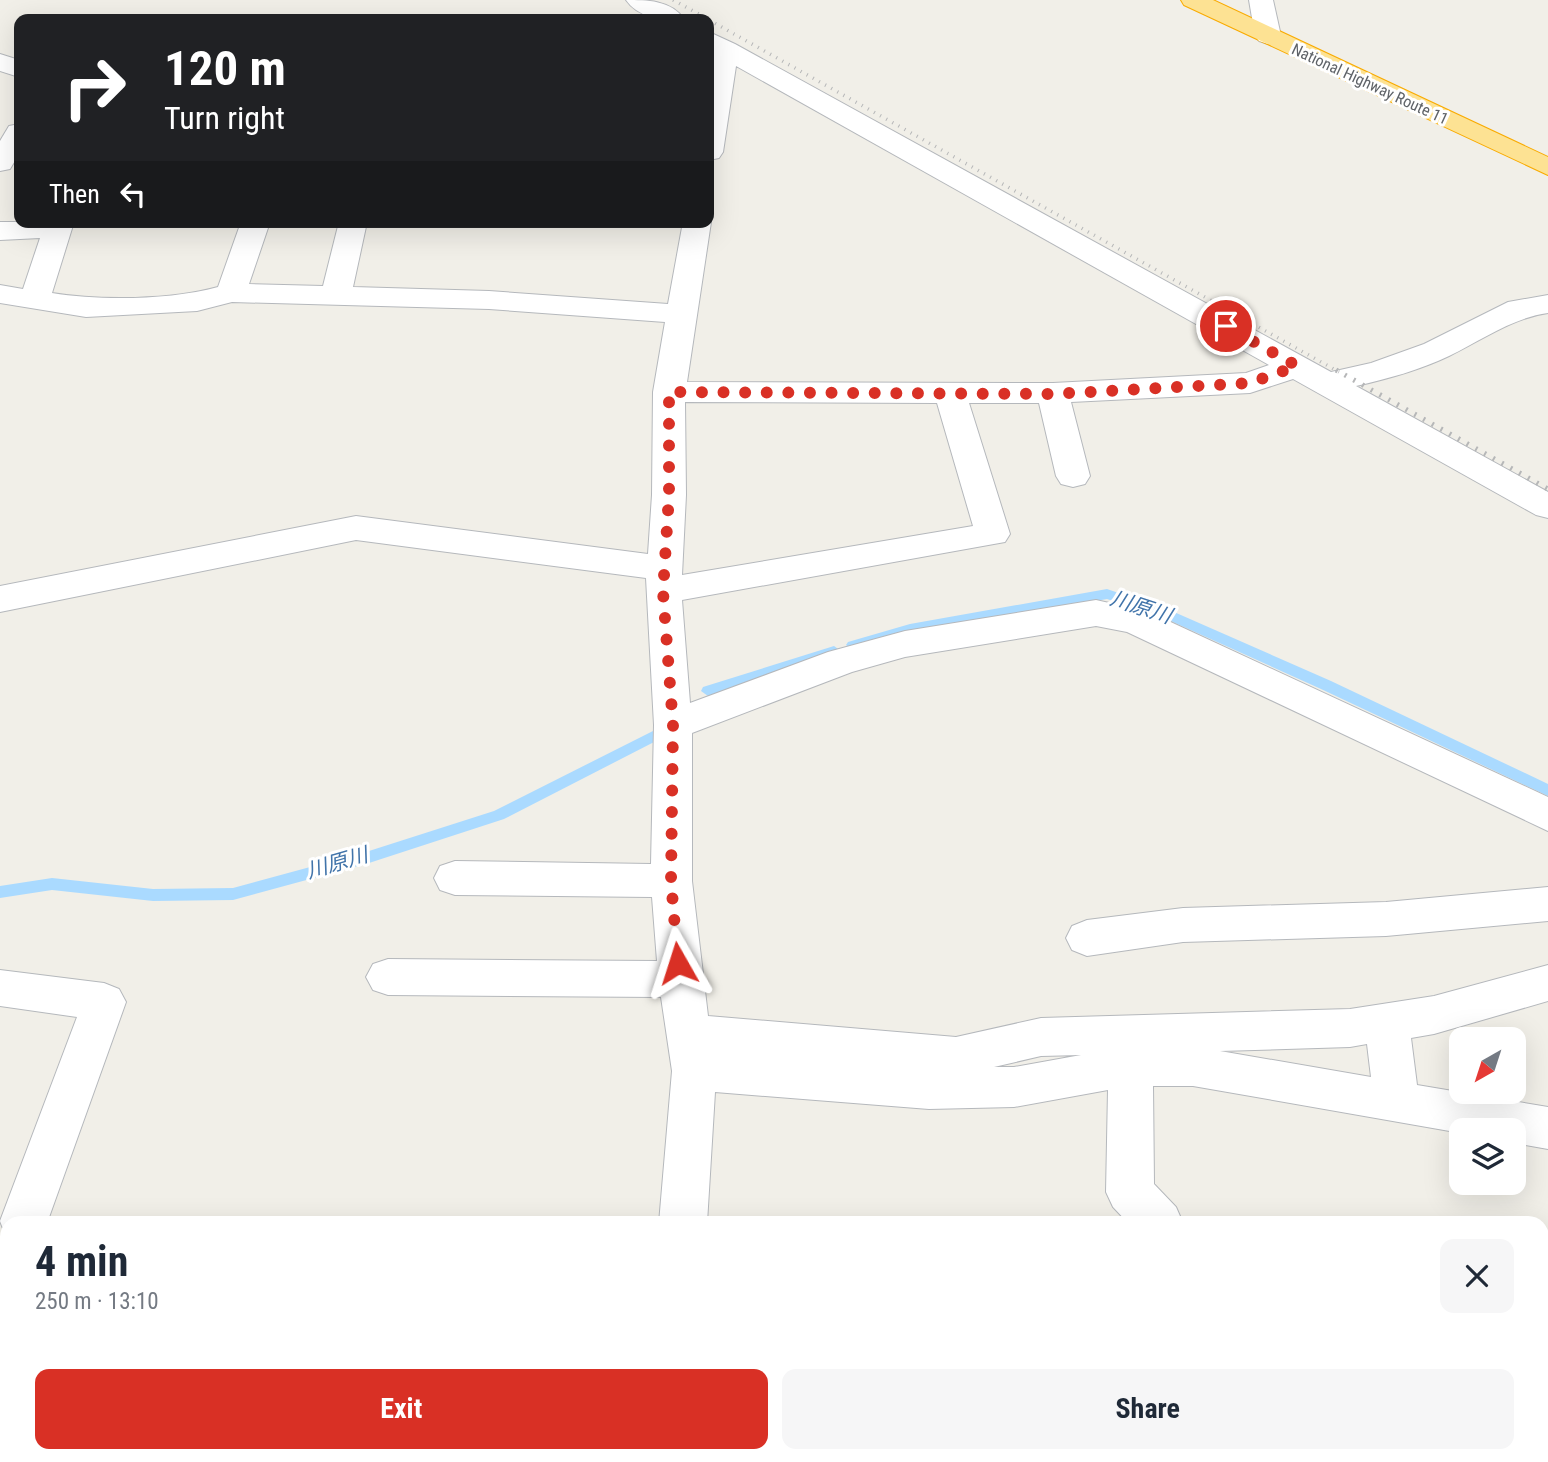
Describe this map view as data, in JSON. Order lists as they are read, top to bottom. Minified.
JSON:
{"streets":{"highway":["National Highway Route 11"]},"water":["川原川"],"north":"bottom left","page":{"turn":["120 m","Turn right"],"then":"Then","heading":["4 min","250 m · 13:10"],"buttons":["Exit","Share"]}}
